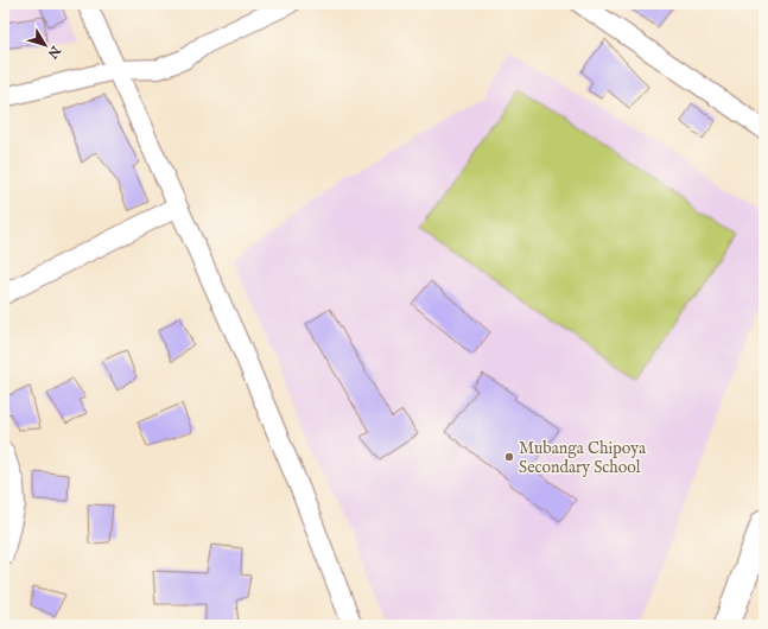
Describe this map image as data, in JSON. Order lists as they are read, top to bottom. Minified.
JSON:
{"places":["Mubanga Chipoya Secondary School"],"north":"bottom right"}
